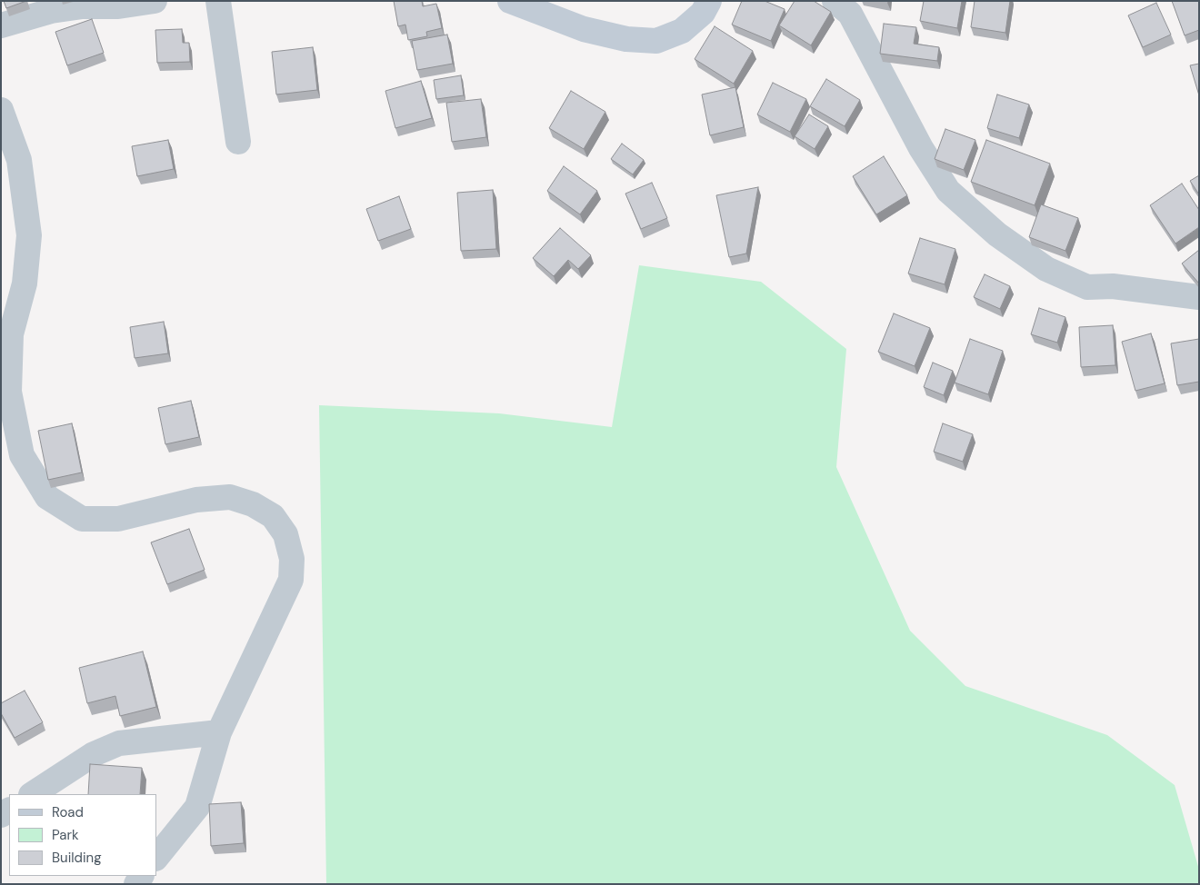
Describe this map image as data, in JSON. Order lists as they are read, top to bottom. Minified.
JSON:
{"legend":["Road","Park","Building"]}
